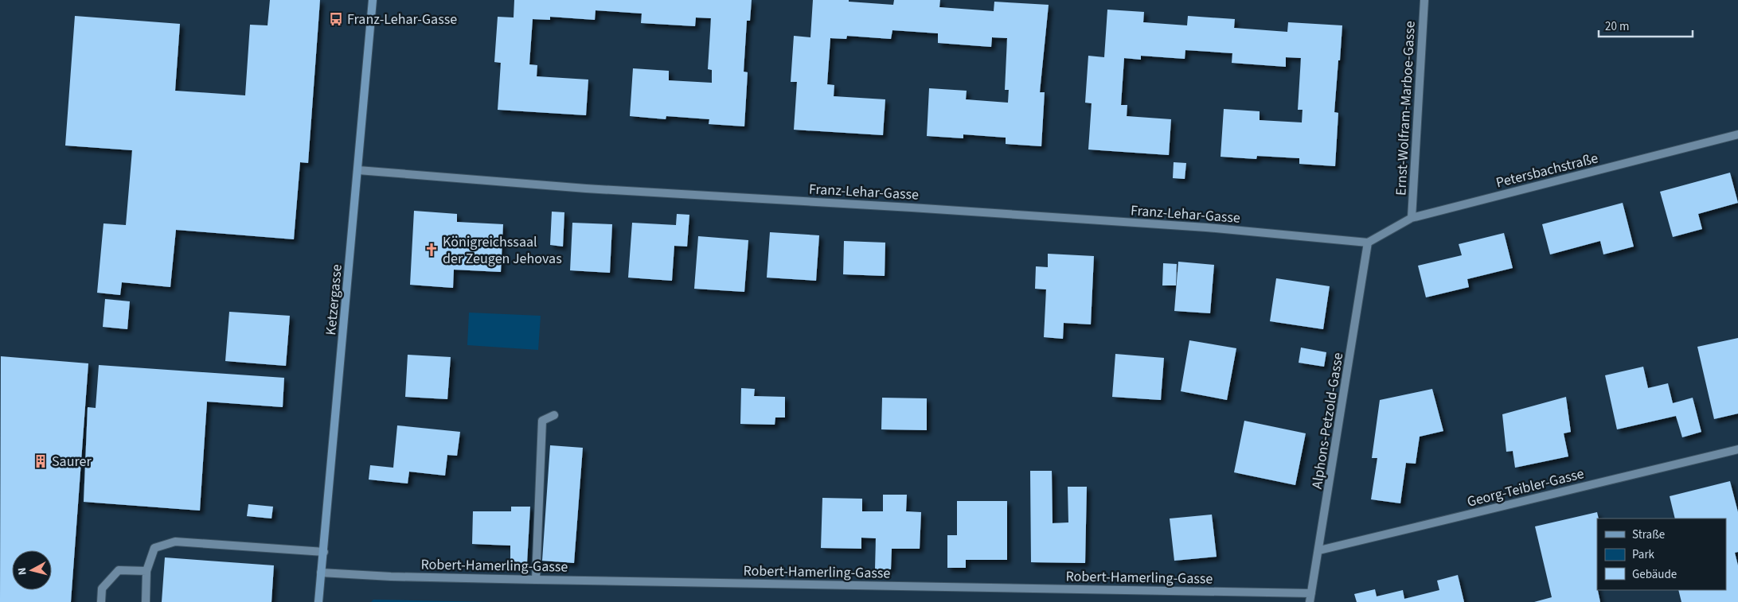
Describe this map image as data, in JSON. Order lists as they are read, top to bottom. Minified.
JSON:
{"streets":{"main road":["Ketzergasse"],"street":["Ernst-Wolfram-Marboe-Gasse","Petersbachstraße","Franz-Lehar-Gasse","Alphons-Petzold-Gasse","Georg-Teibler-Gasse","Robert-Hamerling-Gasse"]},"crossings":[["Ernst-Wolfram-Marboe-Gasse","Petersbachstraße"],["Petersbachstraße","Franz-Lehar-Gasse"],["Petersbachstraße","Alphons-Petzold-Gasse"],["Franz-Lehar-Gasse","Ketzergasse"],["Franz-Lehar-Gasse","Alphons-Petzold-Gasse"],["Ketzergasse","Robert-Hamerling-Gasse"],["Alphons-Petzold-Gasse","Georg-Teibler-Gasse"],["Alphons-Petzold-Gasse","Robert-Hamerling-Gasse"]],"places":{"bus stop":["Franz-Lehar-Gasse"],"church":["Königreichssaal der Zeugen Jehovas"],"building":["Saurer"]},"legend":["Straße","Park","Gebäude"],"scale_bar":"20 m","north":"left"}
